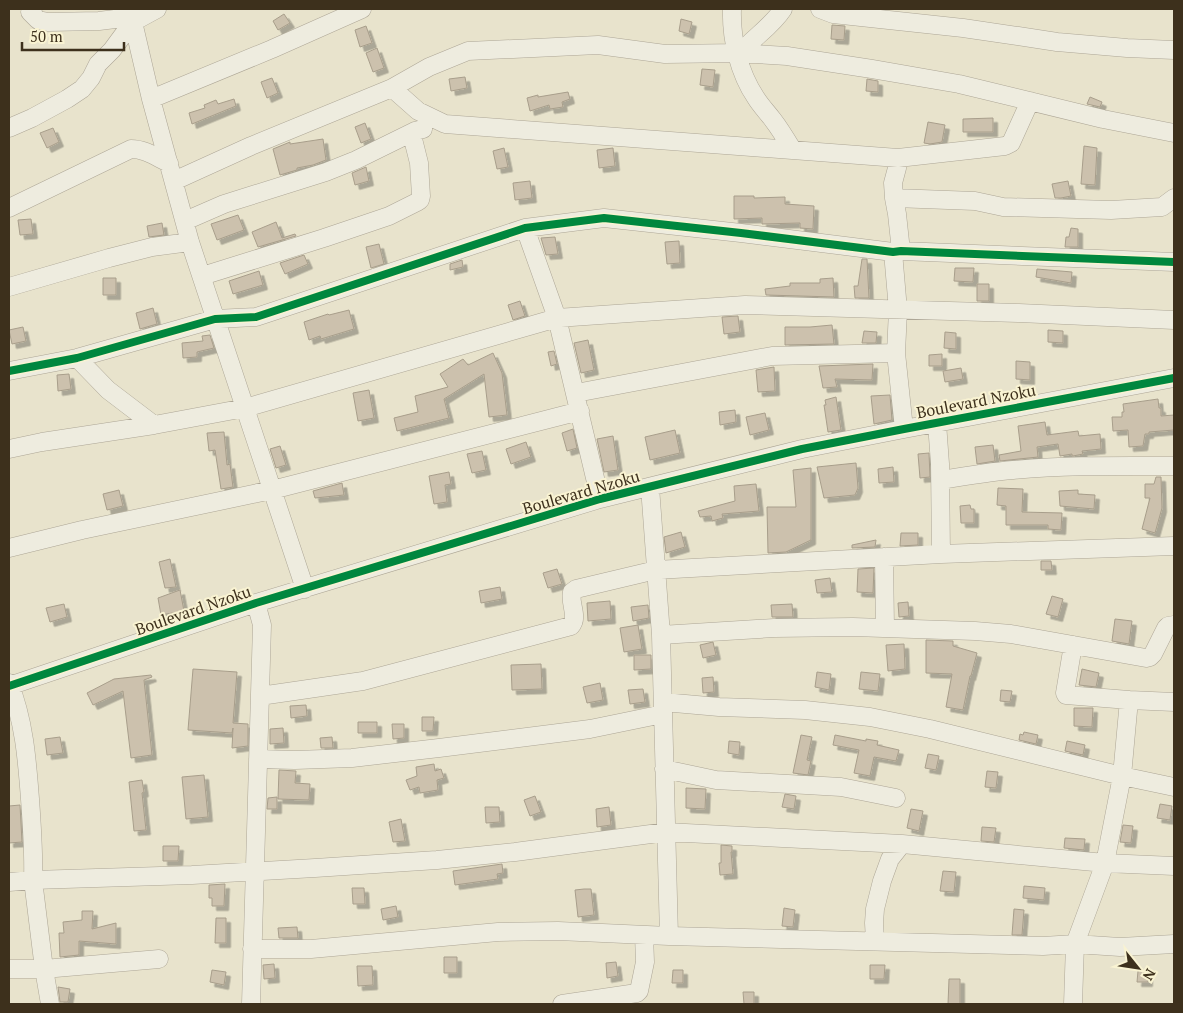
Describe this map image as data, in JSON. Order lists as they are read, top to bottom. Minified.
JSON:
{"streets":{"street":["Boulevard Nzoku"]},"scale_bar":"50 m","north":"bottom right"}
